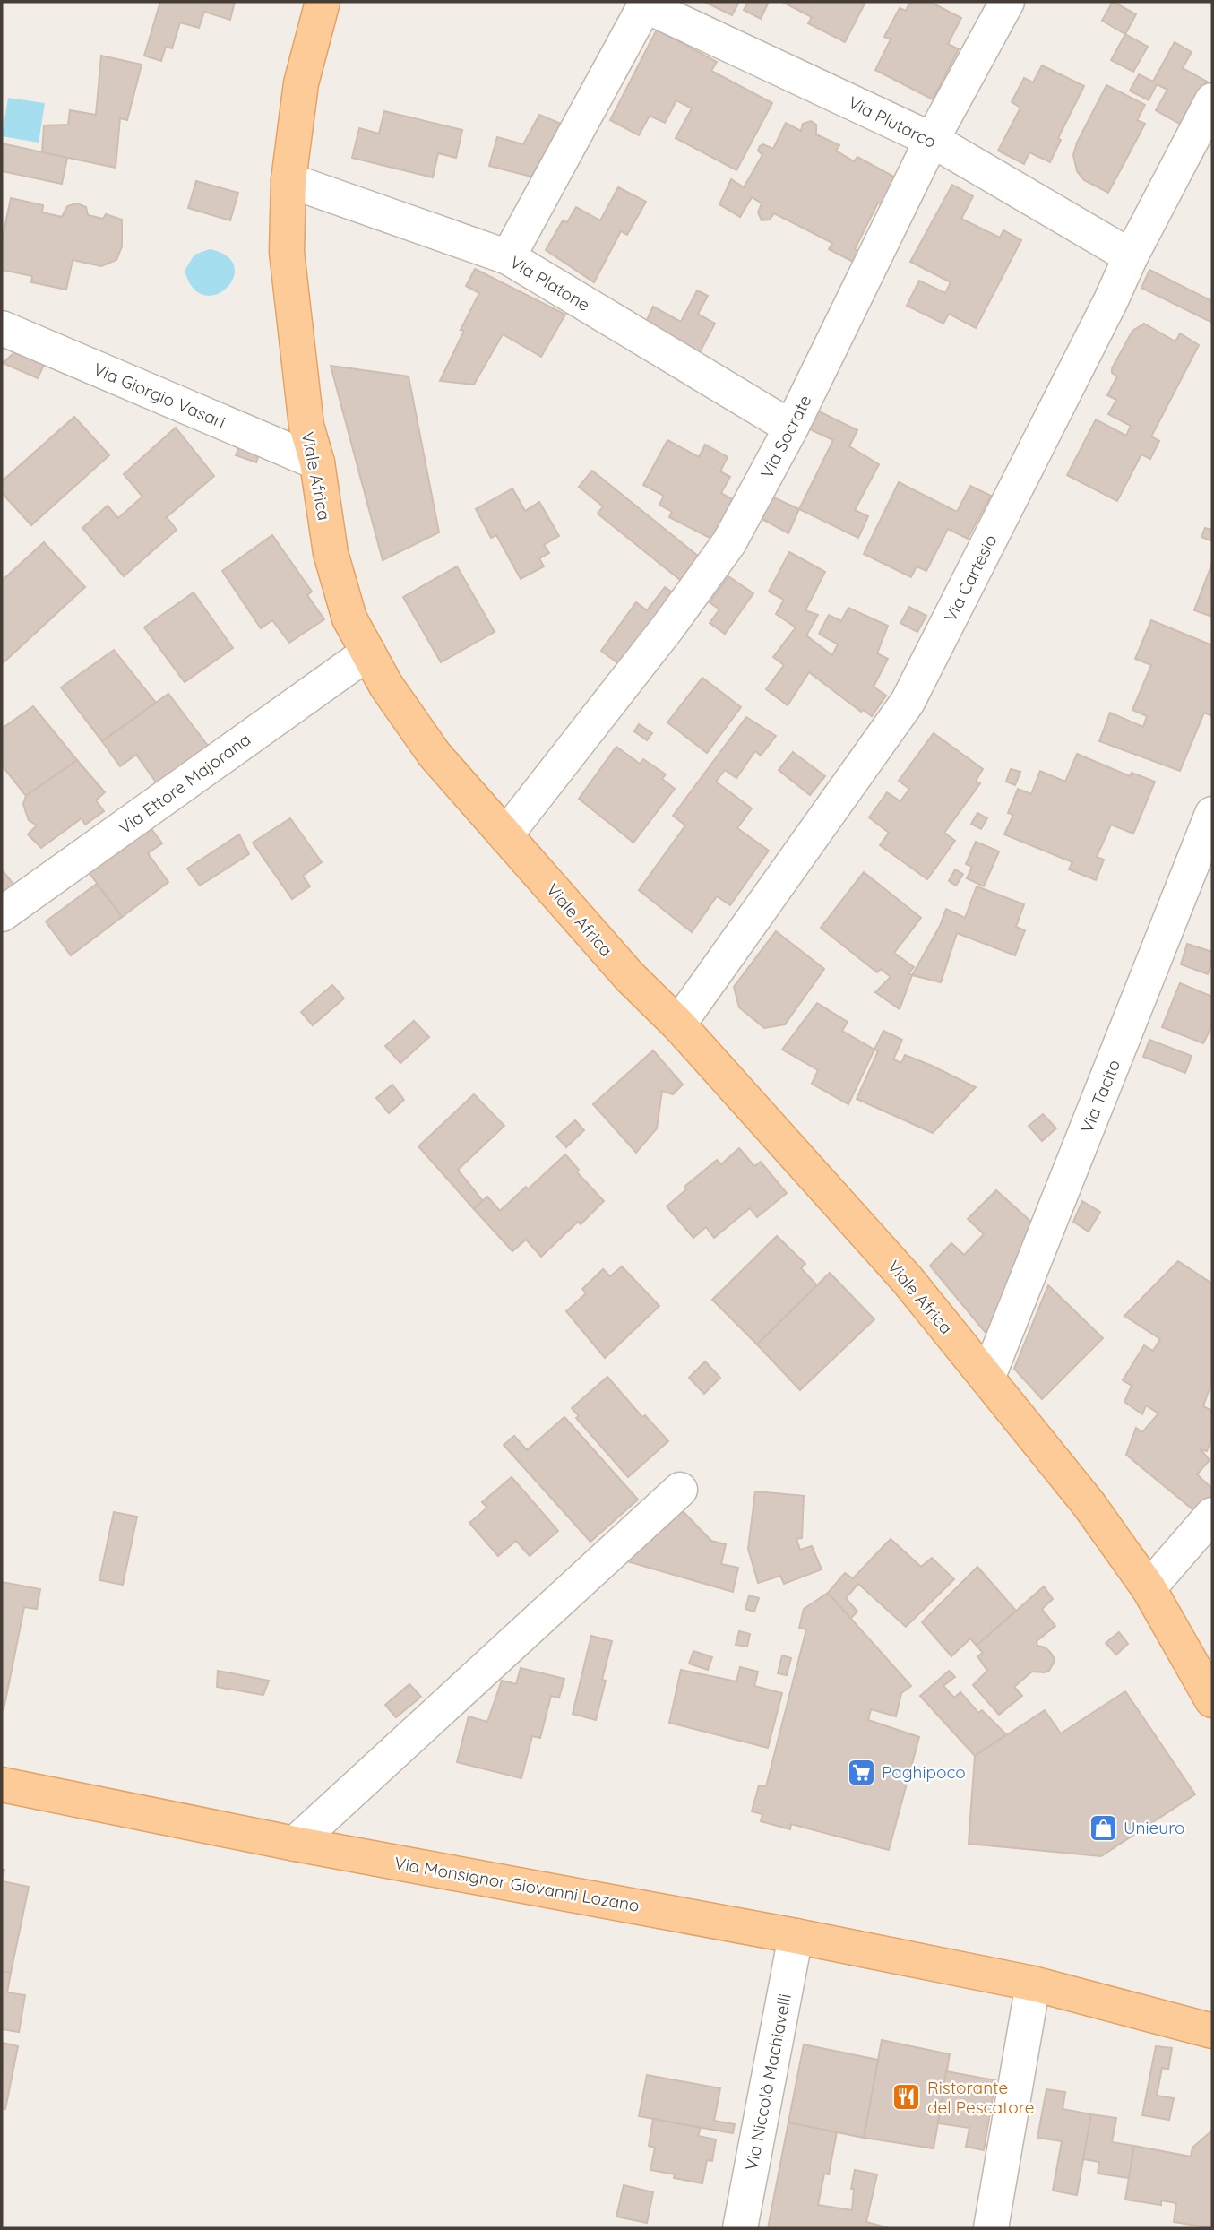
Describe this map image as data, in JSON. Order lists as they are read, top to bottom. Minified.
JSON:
{"streets":{"main road":["Viale Africa","Via Monsignor Giovanni Lozano"],"street":["Via Plutarco","Via Platone","Via Giorgio Vasari","Via Socrate","Via Cartesio","Via Ettore Majorana","Via Tacito","Via Niccolò Machiavelli"]},"crossings":[["Via Plutarco","Via Socrate"],["Via Plutarco","Via Cartesio"],["Via Platone","Via Socrate"],["Via Platone","Viale Africa"],["Via Giorgio Vasari","Viale Africa"],["Via Socrate","Viale Africa"],["Viale Africa","Via Cartesio"],["Viale Africa","Via Ettore Majorana"],["Viale Africa","Via Tacito"],["Via Monsignor Giovanni Lozano","Via Niccolò Machiavelli"]],"places":{"supermarket":["Paghipoco"],"shop":["Unieuro"],"restaurant":["Ristorante del Pescatore"]}}
